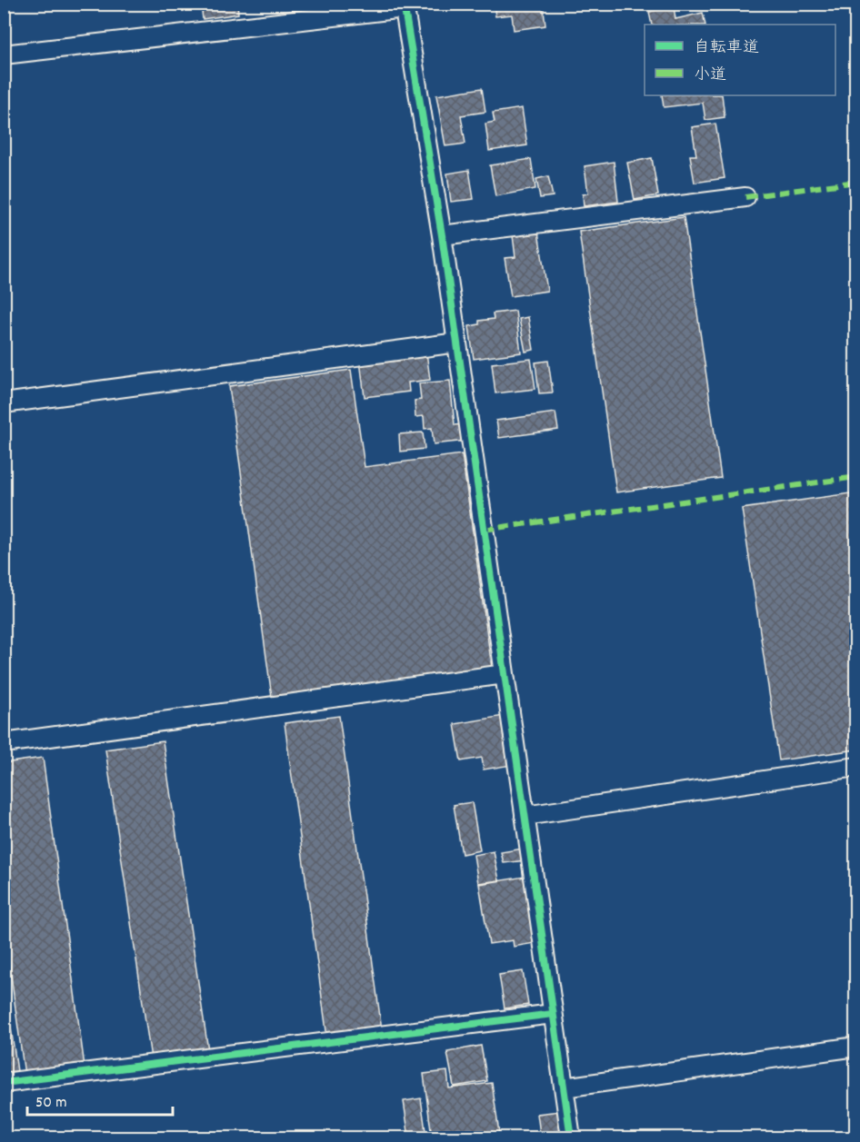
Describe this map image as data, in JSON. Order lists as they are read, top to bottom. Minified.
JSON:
{"legend":["自転車道","小道"],"scale_bar":"50 m"}
